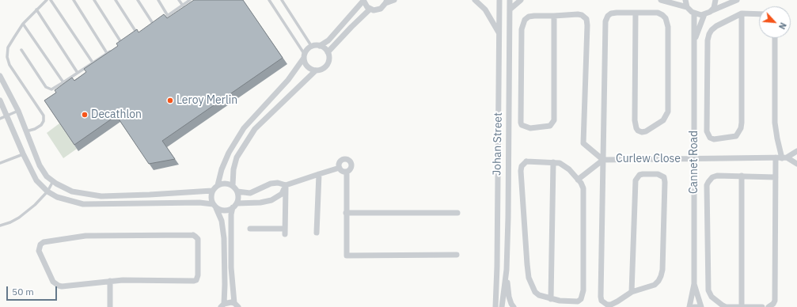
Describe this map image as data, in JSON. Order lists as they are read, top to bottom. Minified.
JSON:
{"streets":{"street":["Johan Street","Curlew Close","Cannet Road"]},"crossings":[["Curlew Close","Cannet Road"]],"places":["Leroy Merlin","Decathlon"],"scale_bar":"50 m","north":"bottom right"}
